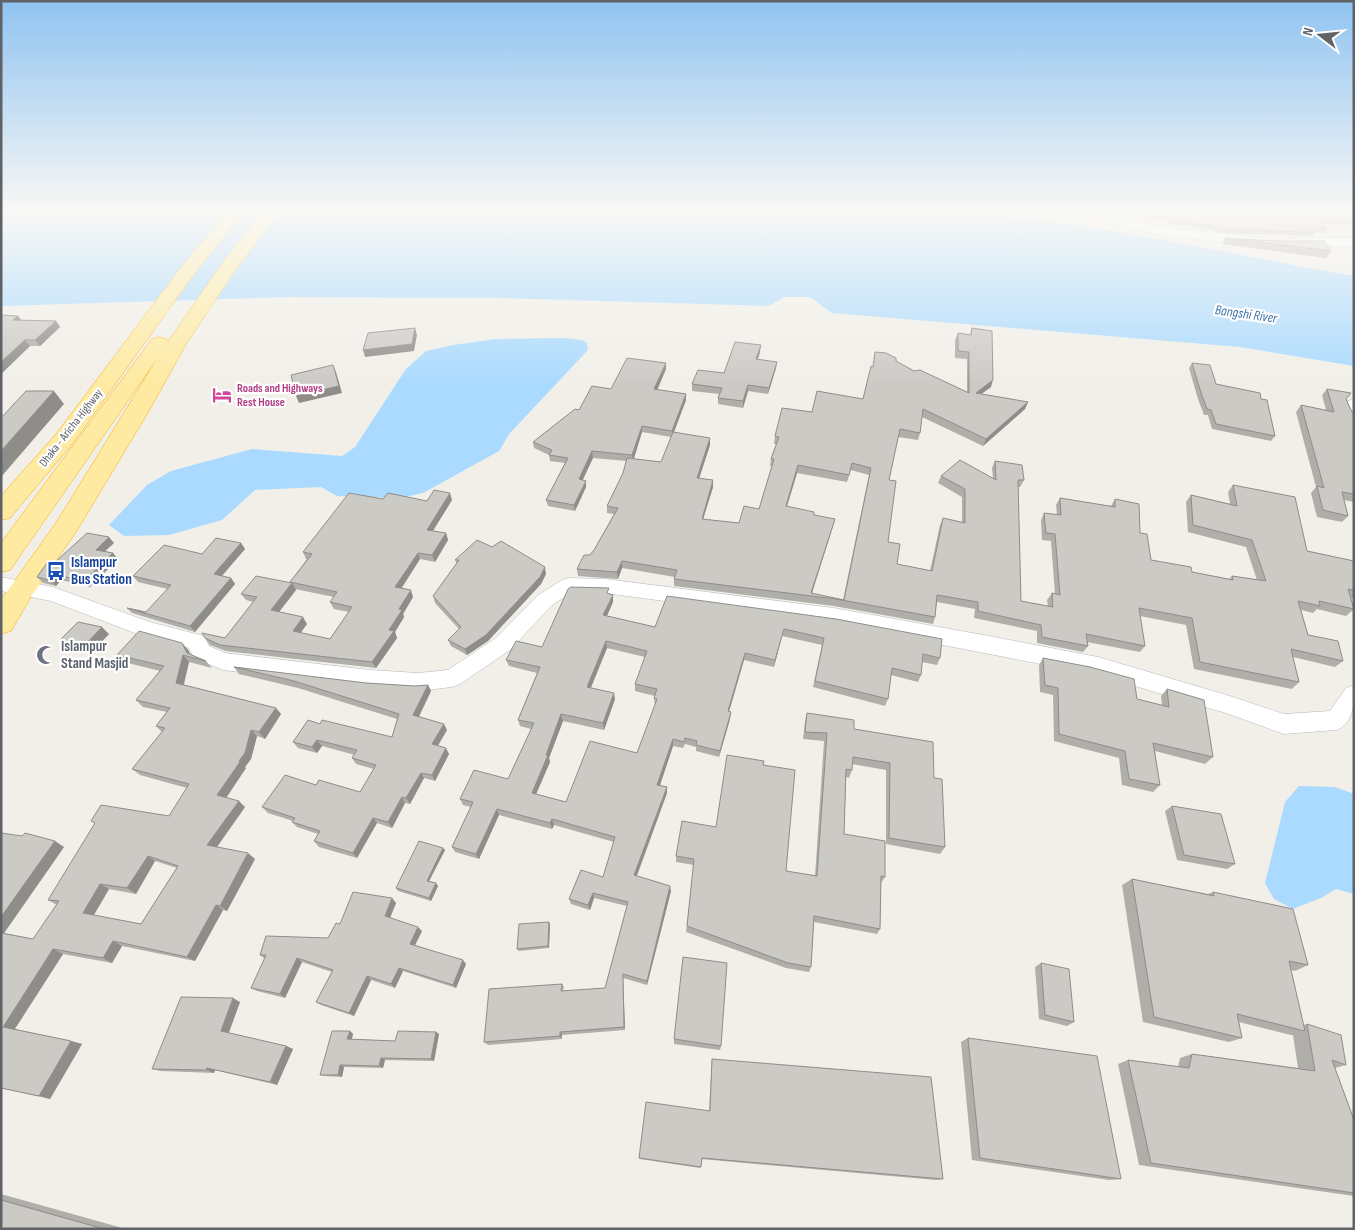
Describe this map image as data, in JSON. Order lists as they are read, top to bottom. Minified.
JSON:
{"streets":{"highway":["Dhaka - Aricha Highway"]},"water":["Bangshi River"],"places":{"hotel":["Roads and Highways Rest House"],"bus stop":["Islampur Bus Station"],"mosque":["Islampur Stand Masjid"]},"north":"left"}
